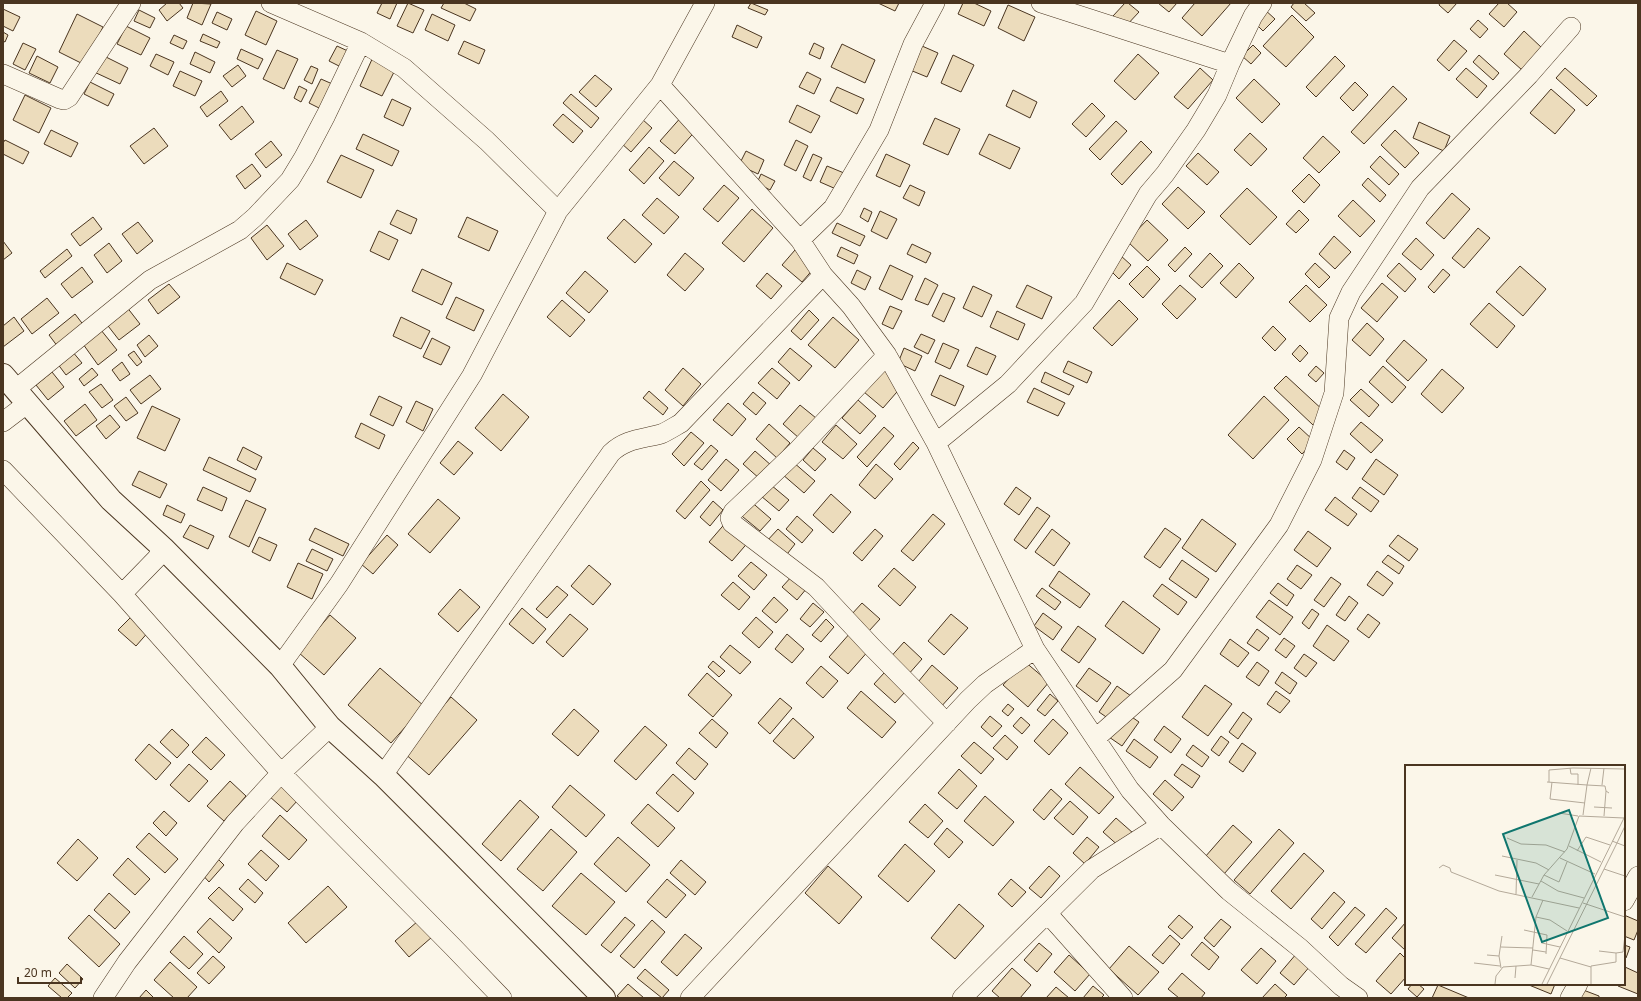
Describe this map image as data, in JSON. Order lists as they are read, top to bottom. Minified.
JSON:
{"scale_bar":"20 m"}
